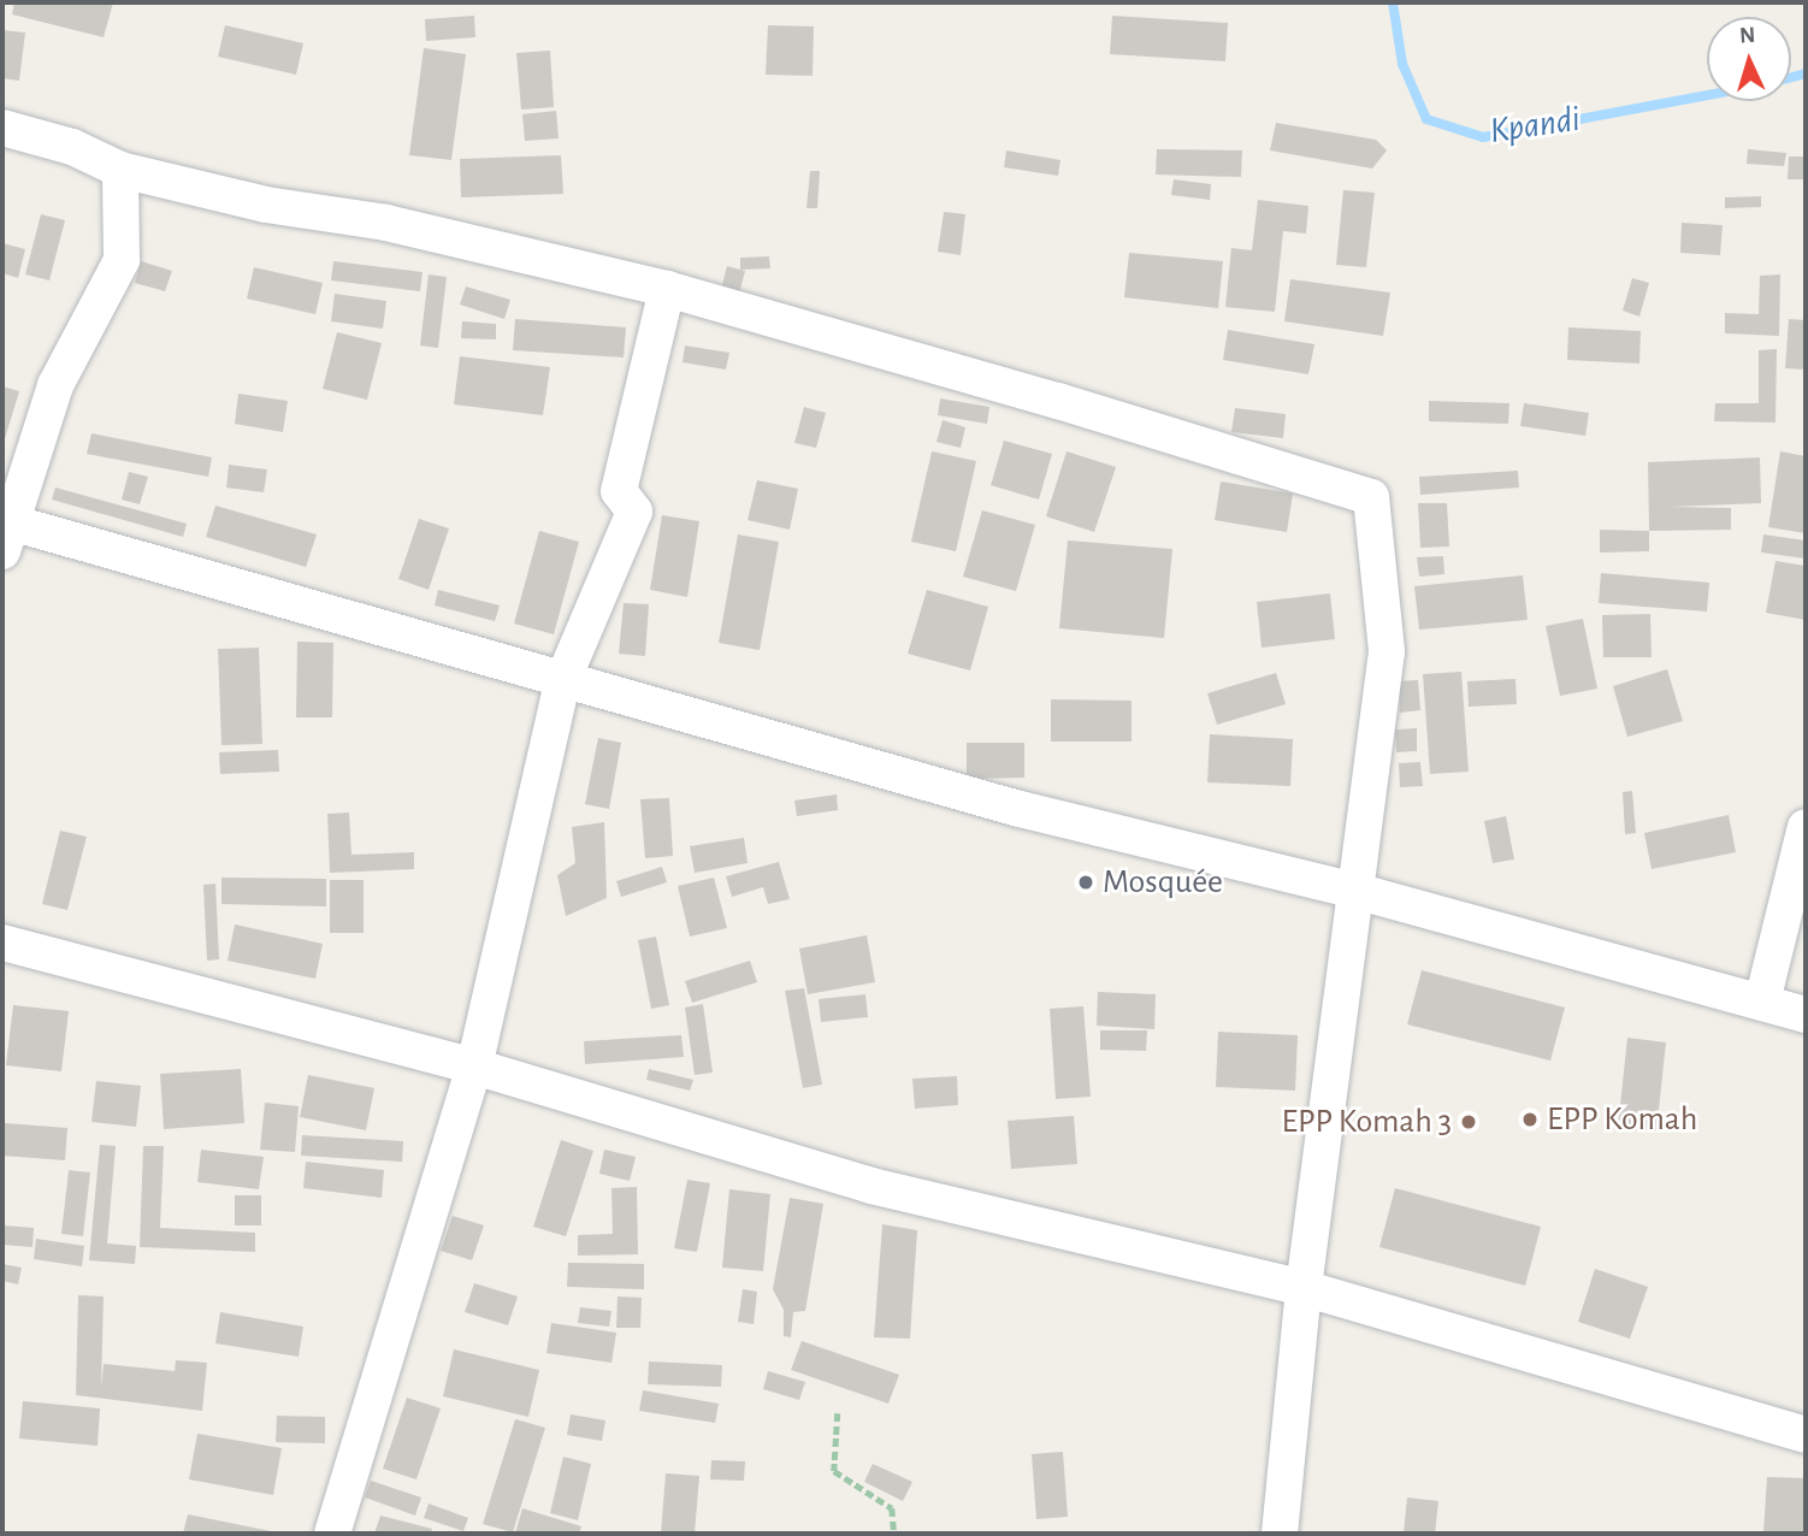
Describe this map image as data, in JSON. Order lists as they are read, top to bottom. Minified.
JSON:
{"water":["Kpandi"],"places":["Mosquée","EPP Komah","EPP Komah 3"],"north":"top"}
